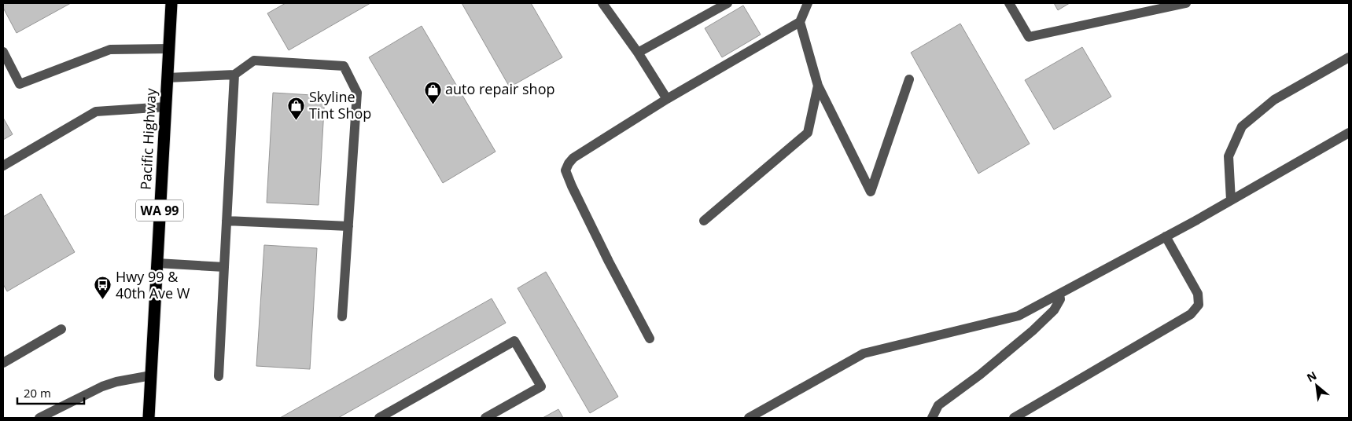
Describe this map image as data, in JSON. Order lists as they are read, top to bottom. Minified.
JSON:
{"streets":{"highway":["Pacific Highway","WA 99"]},"places":{"shop":["auto repair shop","Skyline Tint Shop"],"bus stop":["Hwy 99 & 40th Ave W"]},"scale_bar":"20 m","north":"top left"}
